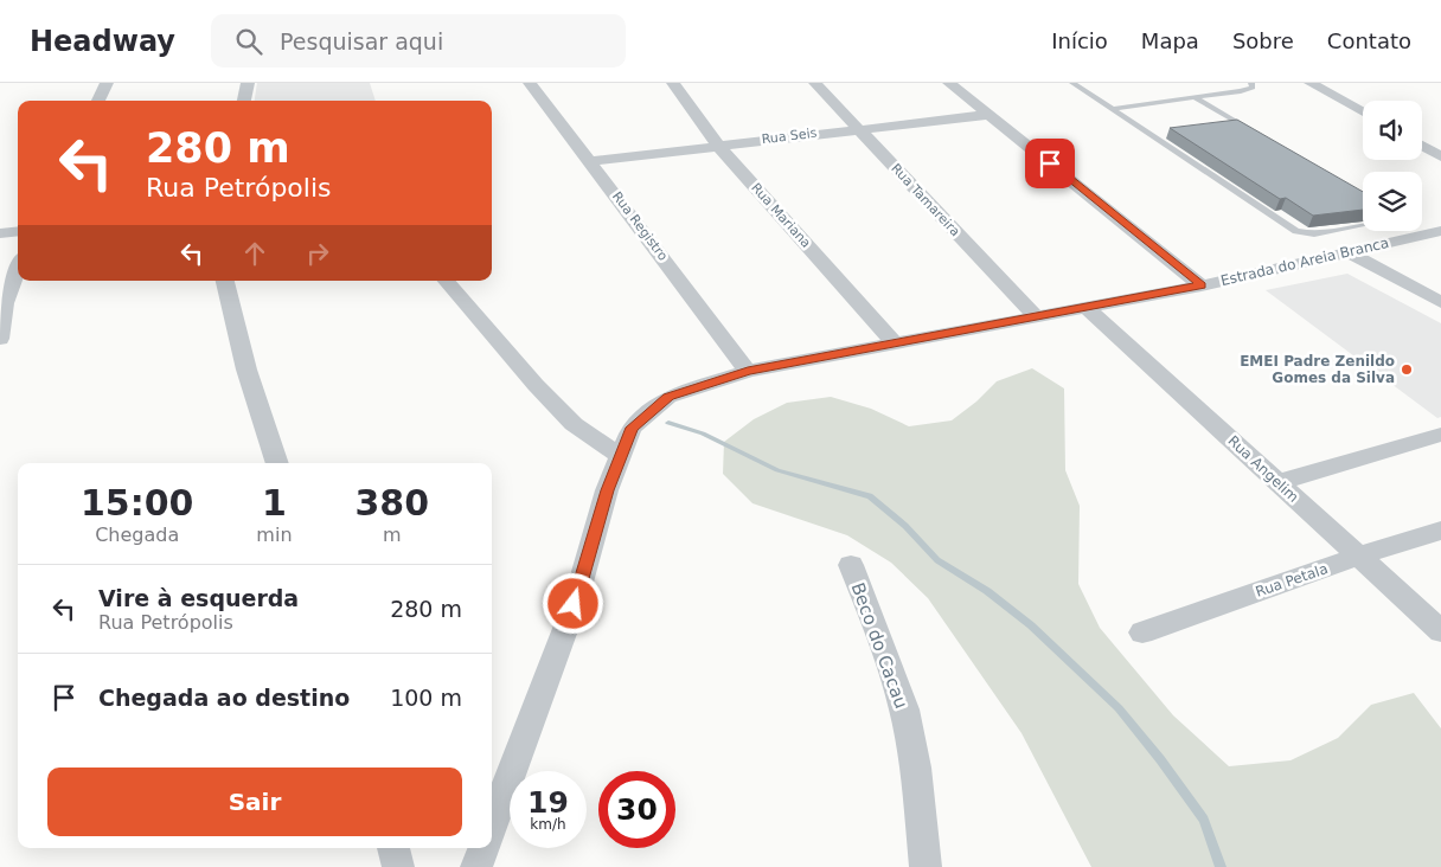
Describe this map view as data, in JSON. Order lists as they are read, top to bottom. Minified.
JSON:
{"streets":{"street":["Rua Seis","Rua Tamareira","Rua Mariana","Rua Registro","Estrada do Areia Branca","Rua Angelim","Rua Petala","Beco do Cacau"]},"crossings":[["Rua Seis","Rua Tamareira"],["Rua Seis","Rua Mariana"],["Rua Seis","Rua Registro"],["Rua Tamareira","Estrada do Areia Branca"],["Rua Mariana","Estrada do Areia Branca"],["Rua Registro","Estrada do Areia Branca"],["Estrada do Areia Branca","Rua Angelim"],["Rua Angelim","Rua Petala"]],"places":["EMEI Padre Zenildo Gomes da Silva"],"page":{"header":"Headway","search":"Pesquisar aqui","nav":["Início","Mapa","Sobre","Contato"],"turn":["280 m","Rua Petrópolis"],"eta":["15:00","Chegada","1","min","380","m"],"list":[{"name":"Vire à esquerda","note":"Rua Petrópolis","value":"280 m"},{"name":"Chegada ao destino","value":"100 m"}],"buttons":"Sair","speed":"19 km/h","limit":"30"}}
